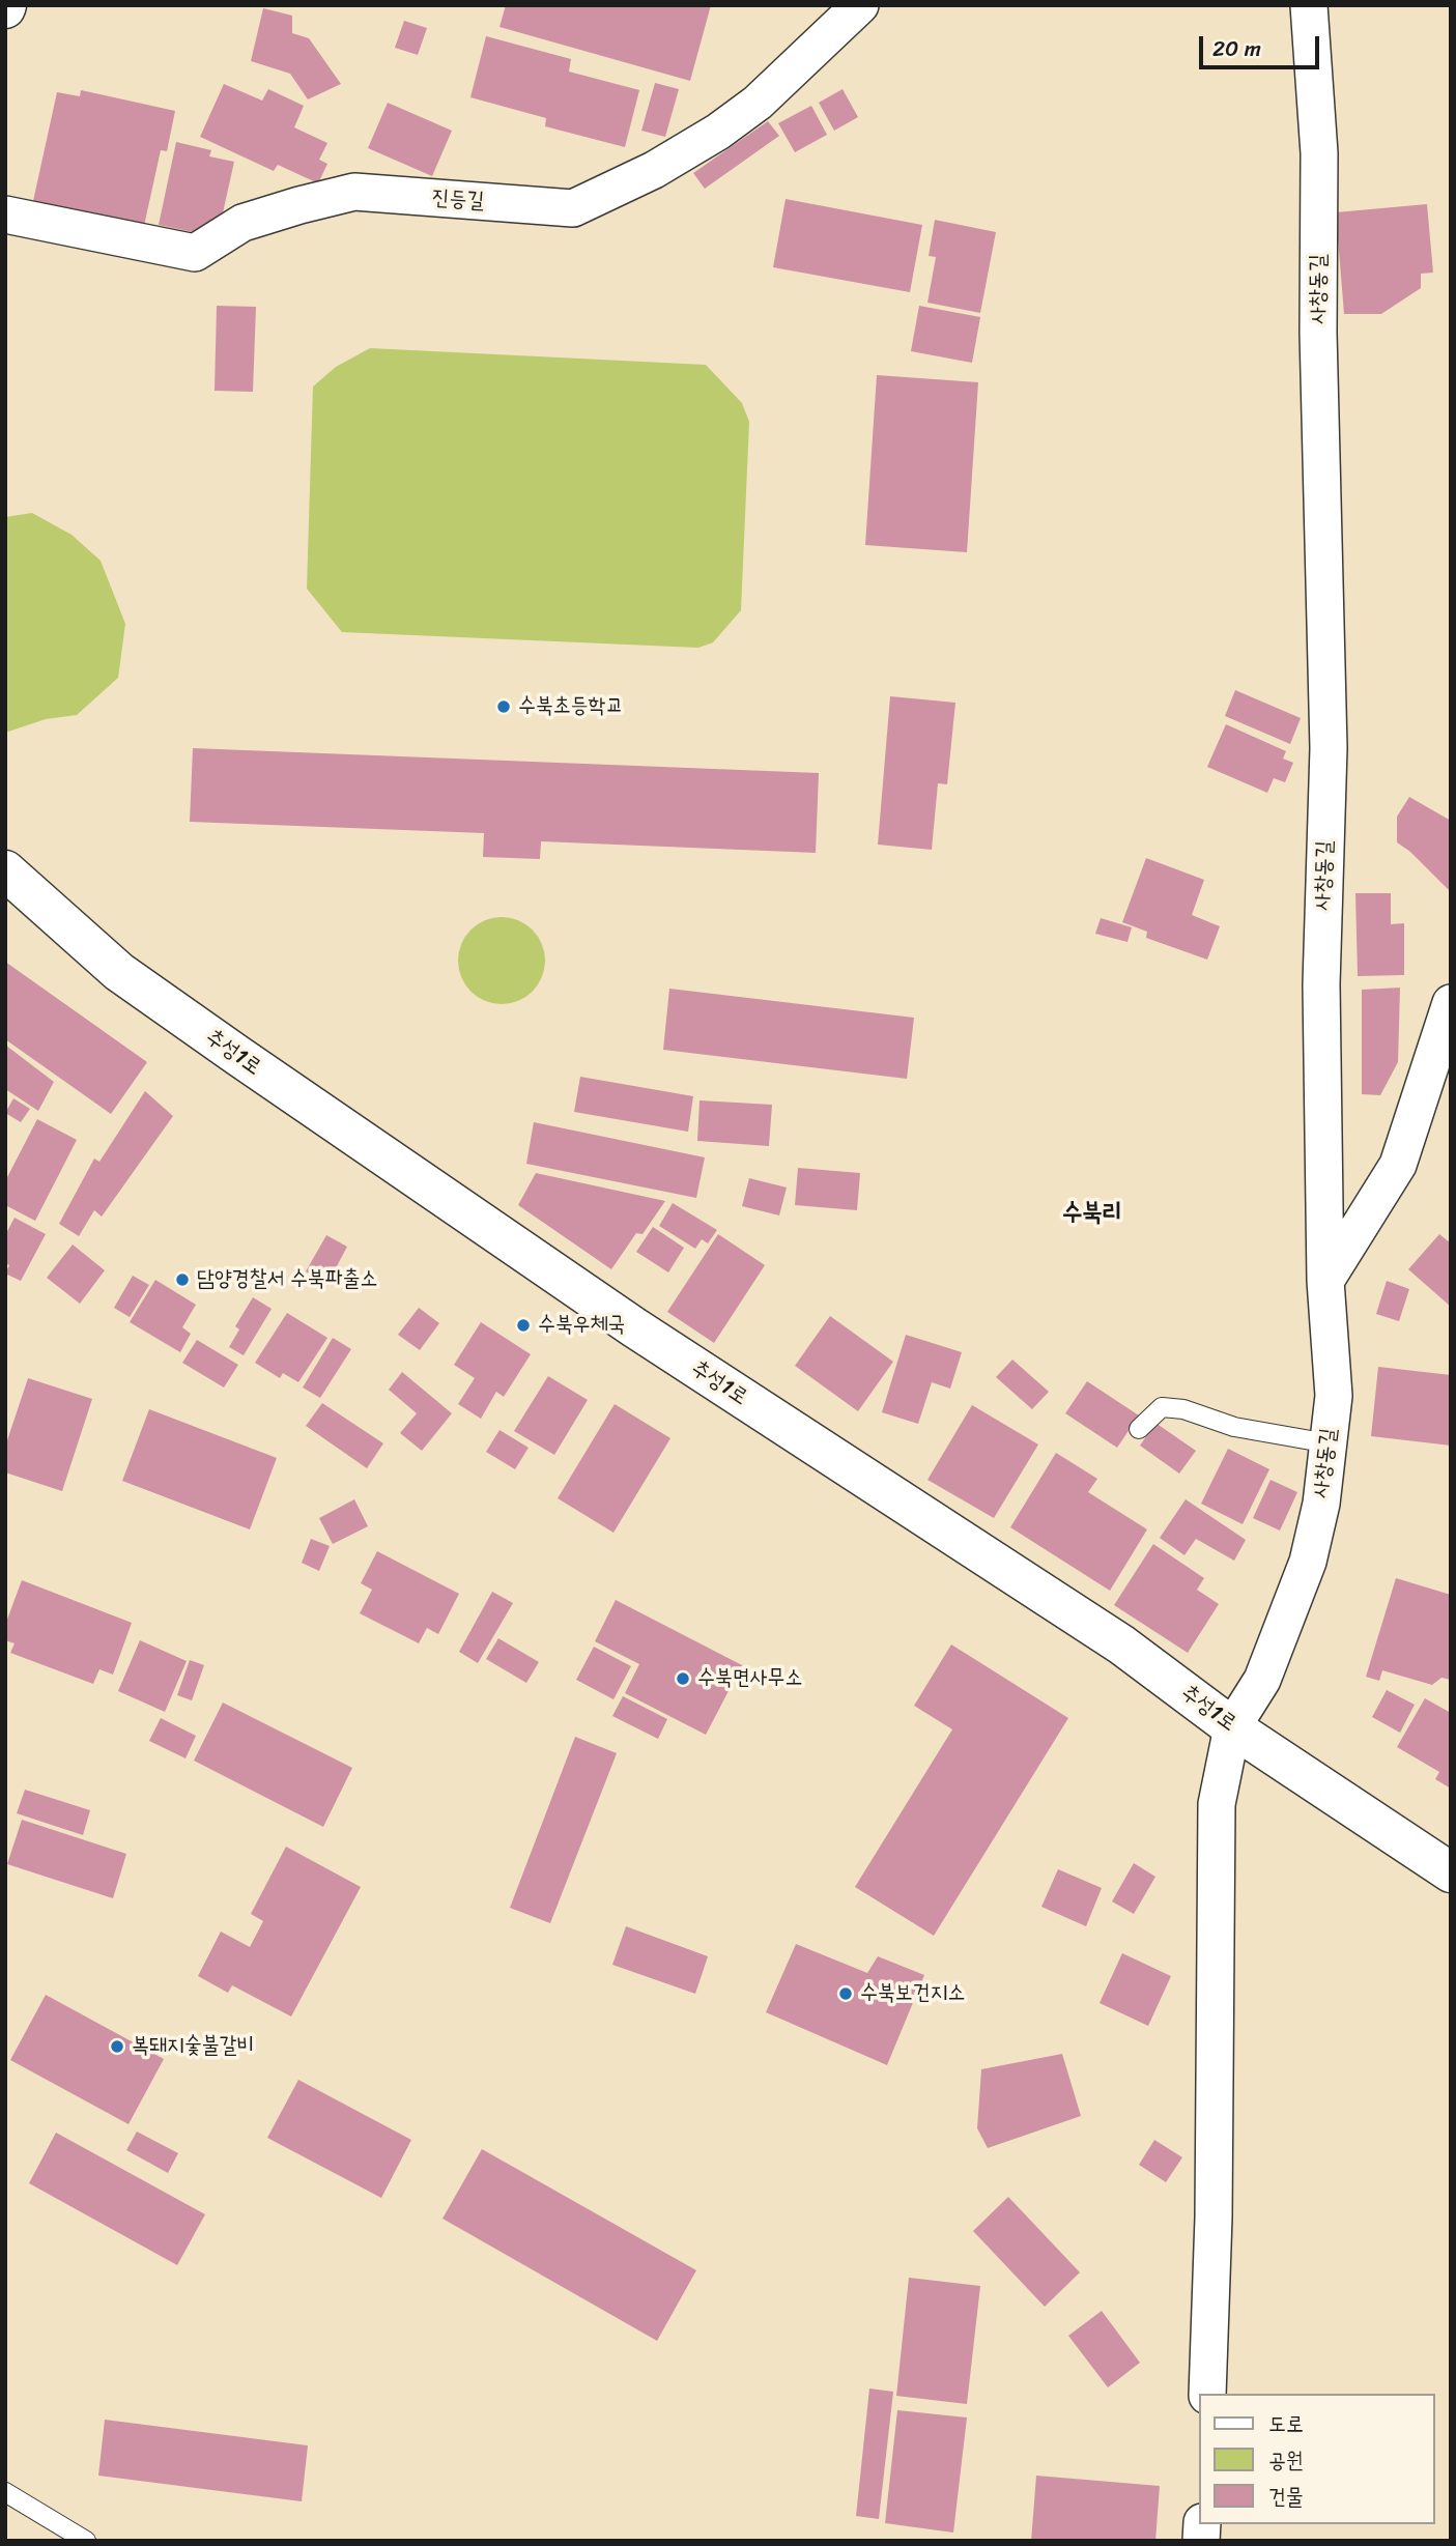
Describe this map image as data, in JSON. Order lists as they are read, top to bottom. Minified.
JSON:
{"streets":{"street":["진등길","사창동길","추성1로"]},"crossings":[["사창동길","추성1로"]],"districts":["수북리"],"places":["수북초등학교","담양경찰서 수북파출소","수북우체국","수북면사무소","수북보건지소","복돼지숯불갈비"],"legend":["도로","공원","건물"],"scale_bar":"20 m"}
